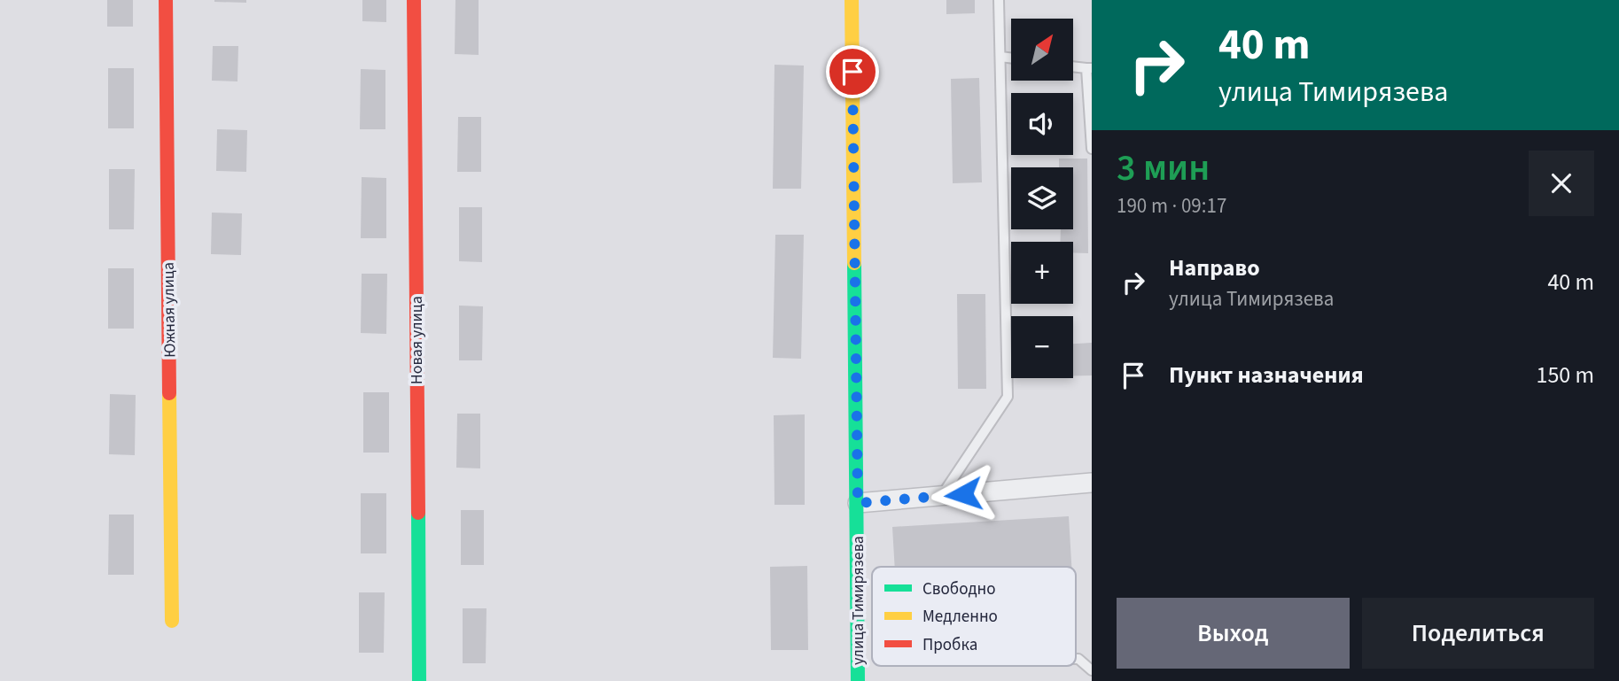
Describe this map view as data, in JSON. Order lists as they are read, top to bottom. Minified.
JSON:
{"streets":{"street":["Южная улица","Новая улица","улица Тимирязева"]},"legend":["Свободно","Медленно","Пробка"],"north":"top right","page":{"turn":["40 m","улица Тимирязева"],"map_buttons":["+","−"],"heading":["3 мин","190 m · 09:17"],"list":[{"name":"Направо","note":"улица Тимирязева","value":"40 m"},{"name":"Пункт назначения","value":"150 m"}],"buttons":["Выход","Поделиться"]}}
